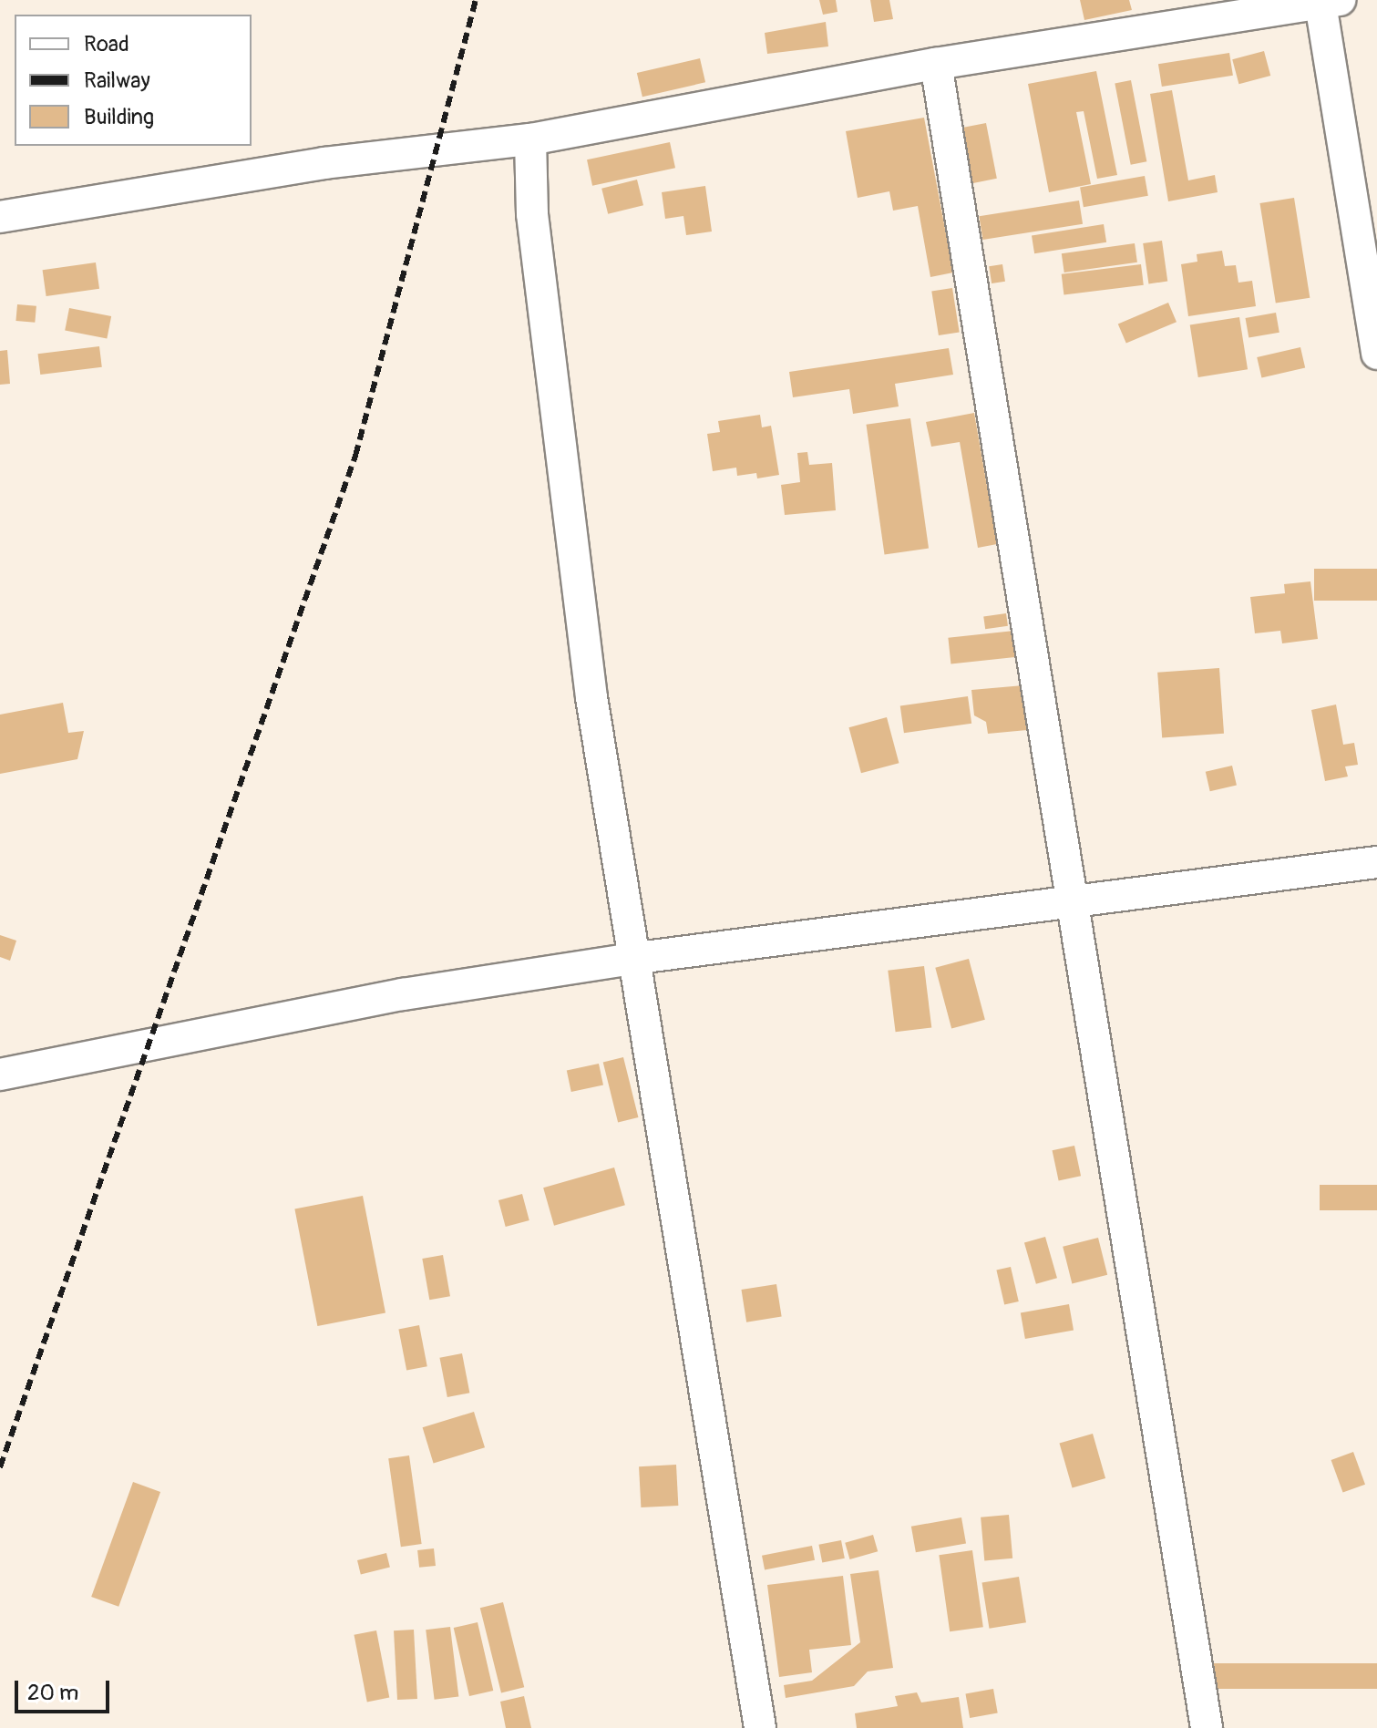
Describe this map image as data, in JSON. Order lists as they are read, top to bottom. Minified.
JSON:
{"legend":["Road","Railway","Building"],"scale_bar":"20 m"}
